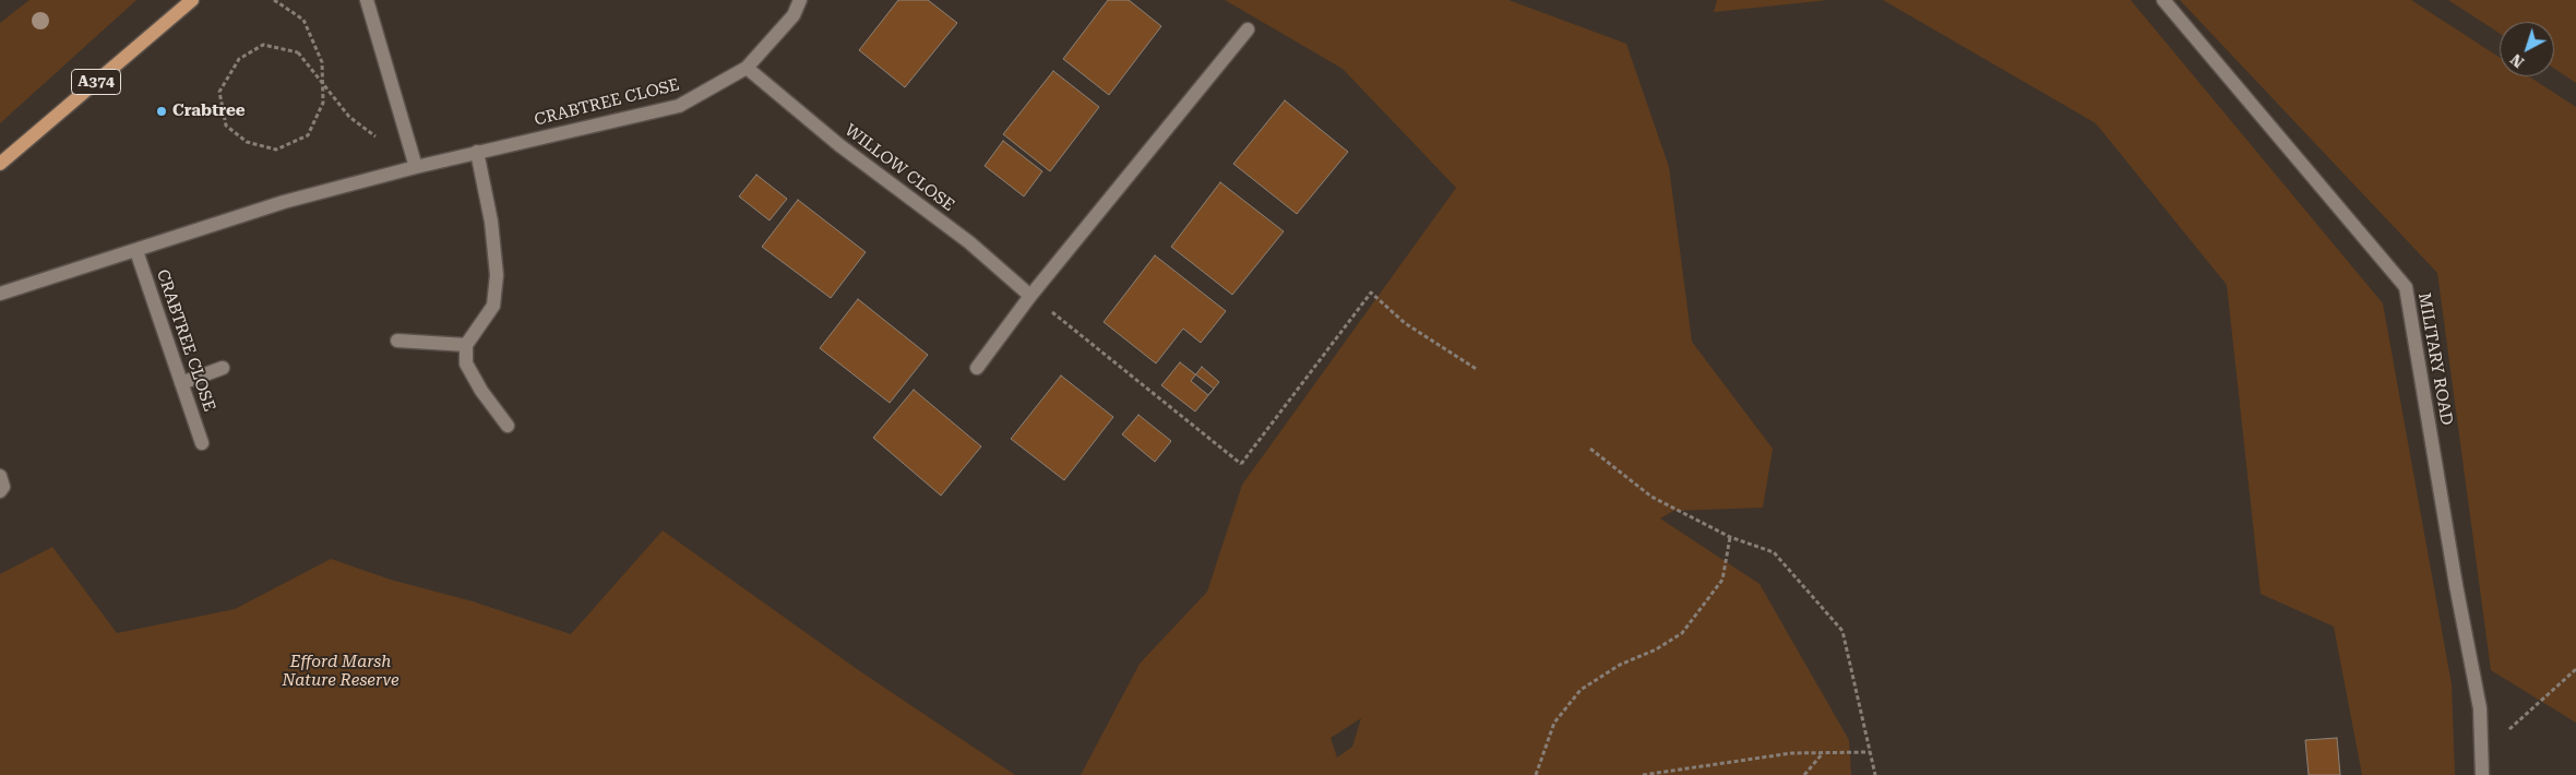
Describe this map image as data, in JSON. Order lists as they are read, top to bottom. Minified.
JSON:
{"streets":{"main road":["A374"],"street":["CRABTREE CLOSE","WILLOW CLOSE","MILITARY ROAD"]},"crossings":[["CRABTREE CLOSE","WILLOW CLOSE"]],"parks":["Efford Marsh Nature Reserve"],"places":["Crabtree"],"north":"bottom left"}
